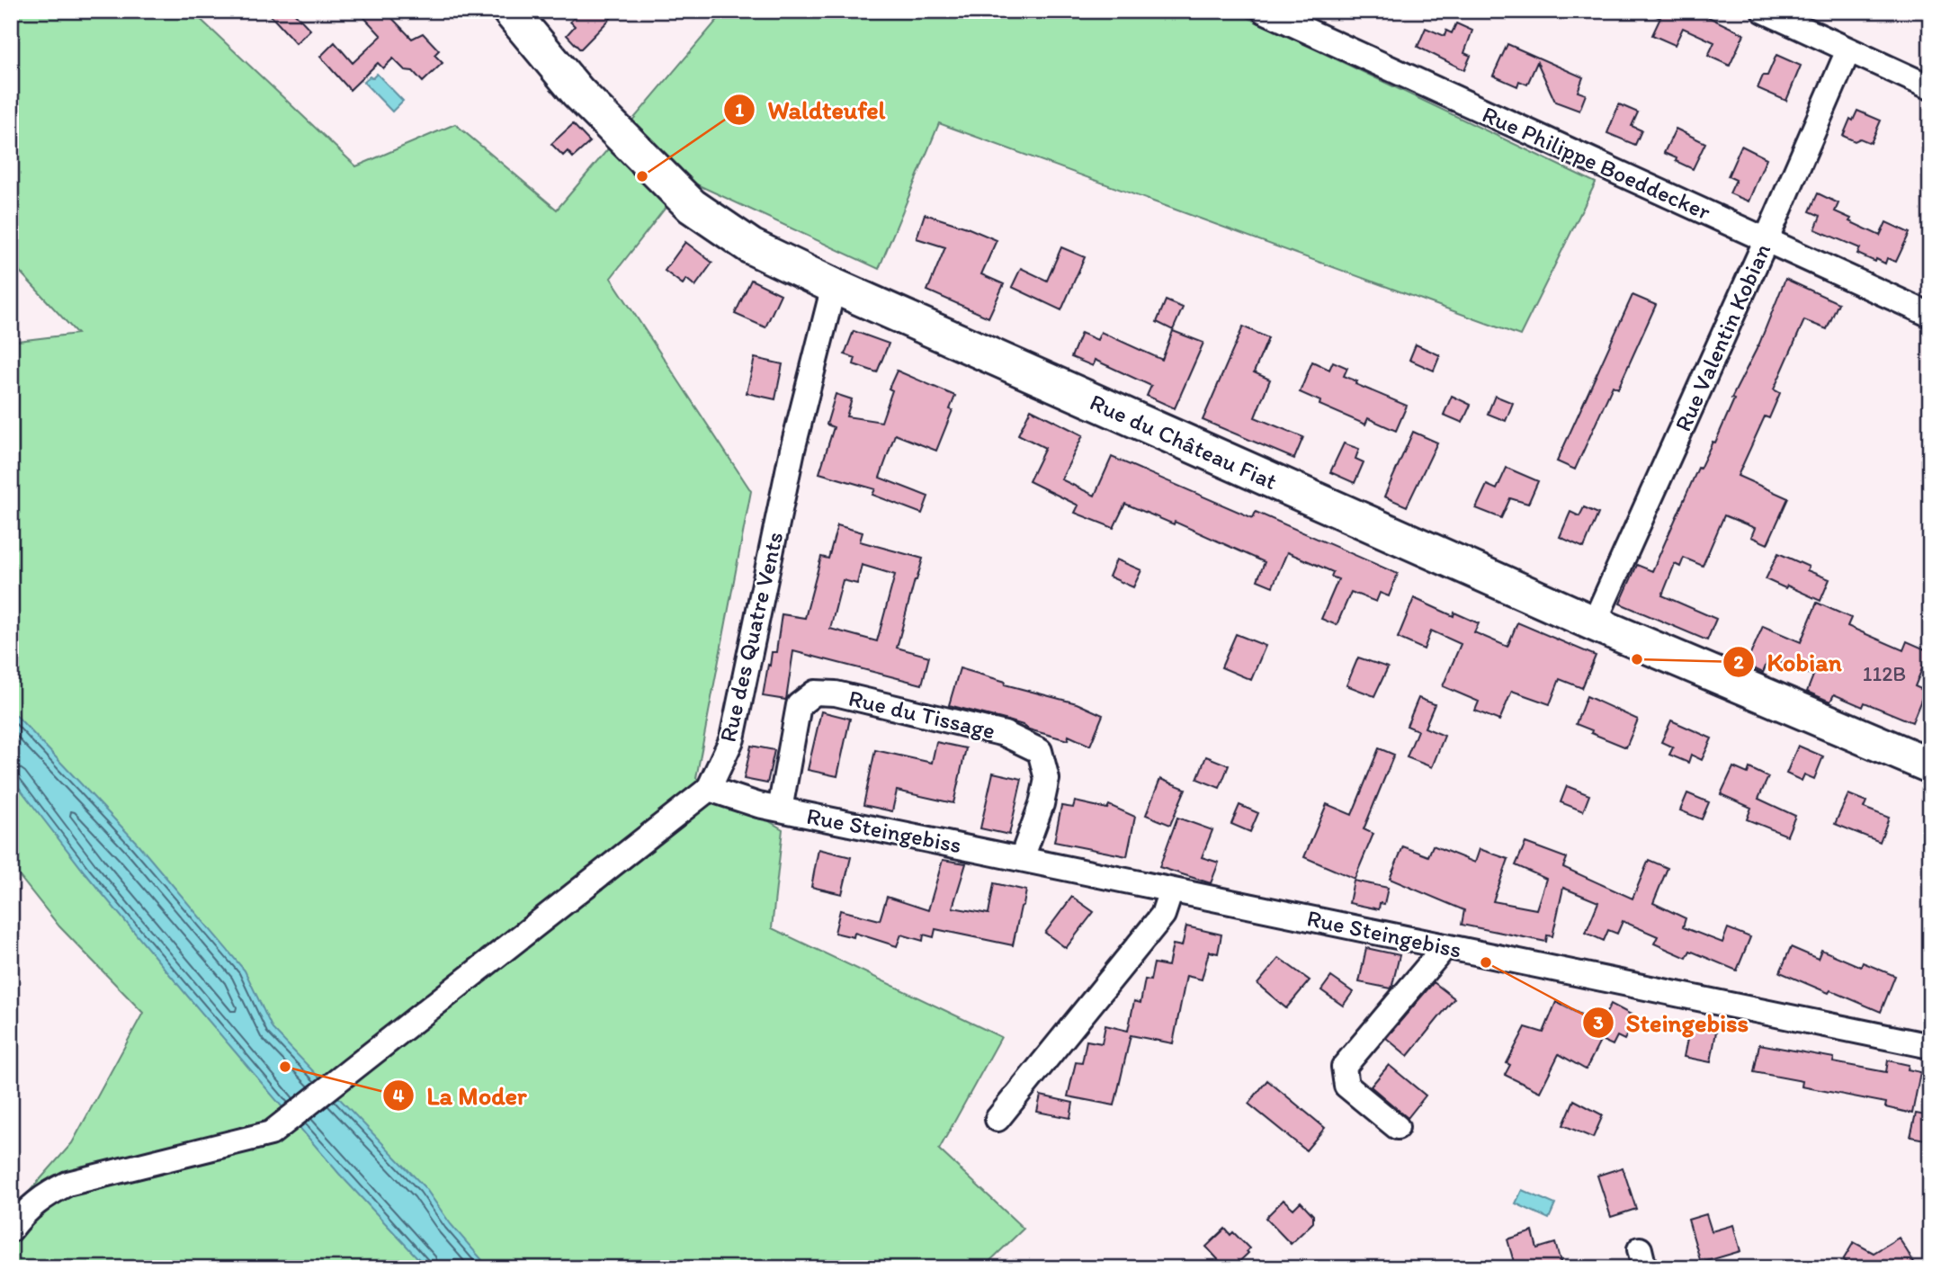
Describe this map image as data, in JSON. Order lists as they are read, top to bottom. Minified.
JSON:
{"streets":{"street":["Rue Philippe Boeddecker","Rue Valentin Kobian","Rue du Château Fiat","Rue des Quatre Vents","Rue du Tissage","Rue Steingebiss"]},"crossings":[["Rue Philippe Boeddecker","Rue Valentin Kobian"],["Rue Valentin Kobian","Rue du Château Fiat"],["Rue du Château Fiat","Rue des Quatre Vents"],["Rue des Quatre Vents","Rue Steingebiss"],["Rue du Tissage","Rue Steingebiss"]],"places":["Waldteufel","Kobian","Steingebiss","La Moder"],"house_numbers":["112B"]}
